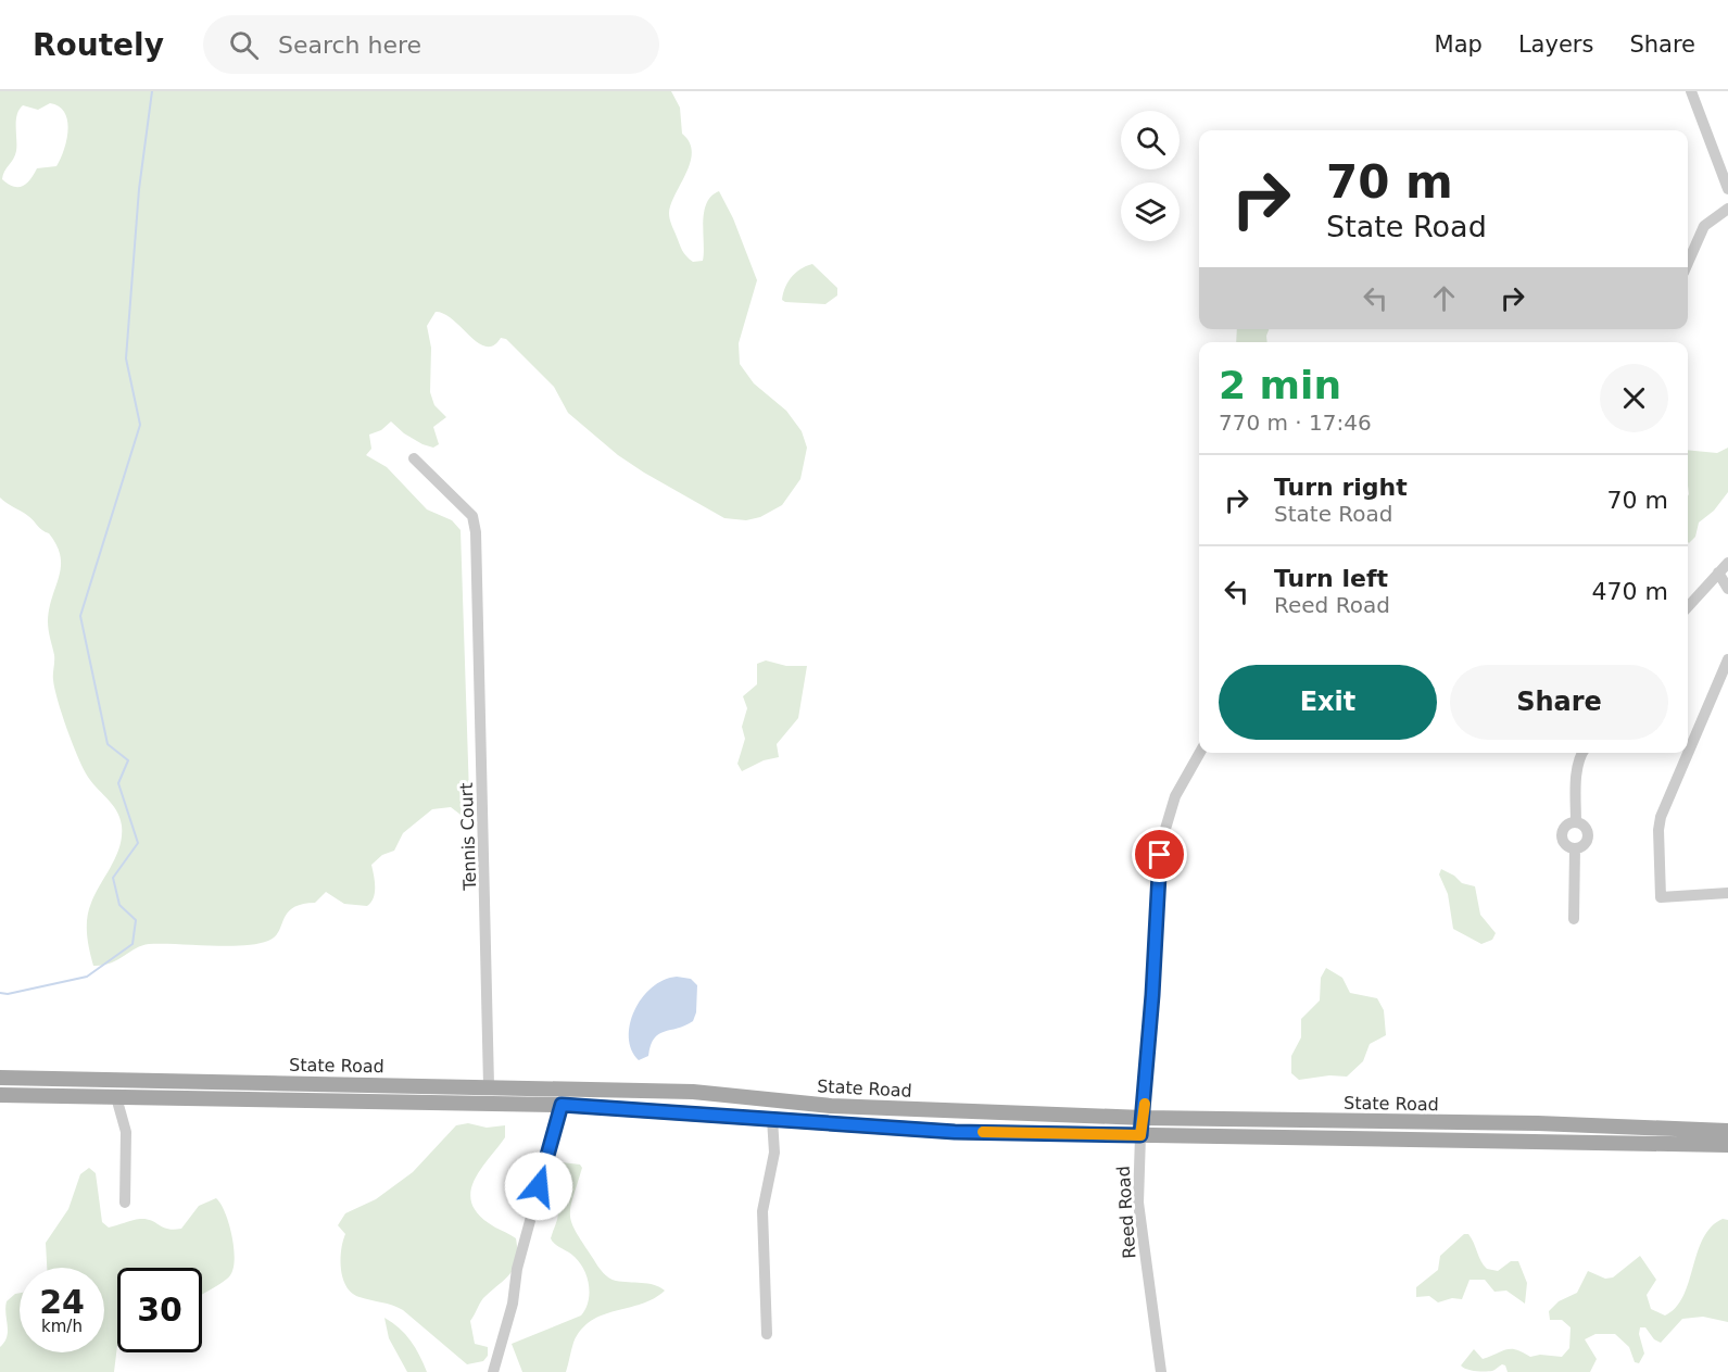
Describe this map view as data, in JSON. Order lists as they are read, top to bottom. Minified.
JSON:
{"streets":{"main road":["State Road"],"street":["Tennis Court","Reed Road"]},"crossings":[["Tennis Court","State Road"],["State Road","Reed Road"]],"page":{"header":"Routely","search":"Search here","nav":["Map","Layers","Share"],"turn":["70 m","State Road"],"heading":["2 min","770 m · 17:46"],"list":[{"name":"Turn right","note":"State Road","value":"70 m"},{"name":"Turn left","note":"Reed Road","value":"470 m"}],"buttons":["Exit","Share"],"speed":"24 km/h","limit":"30"}}
